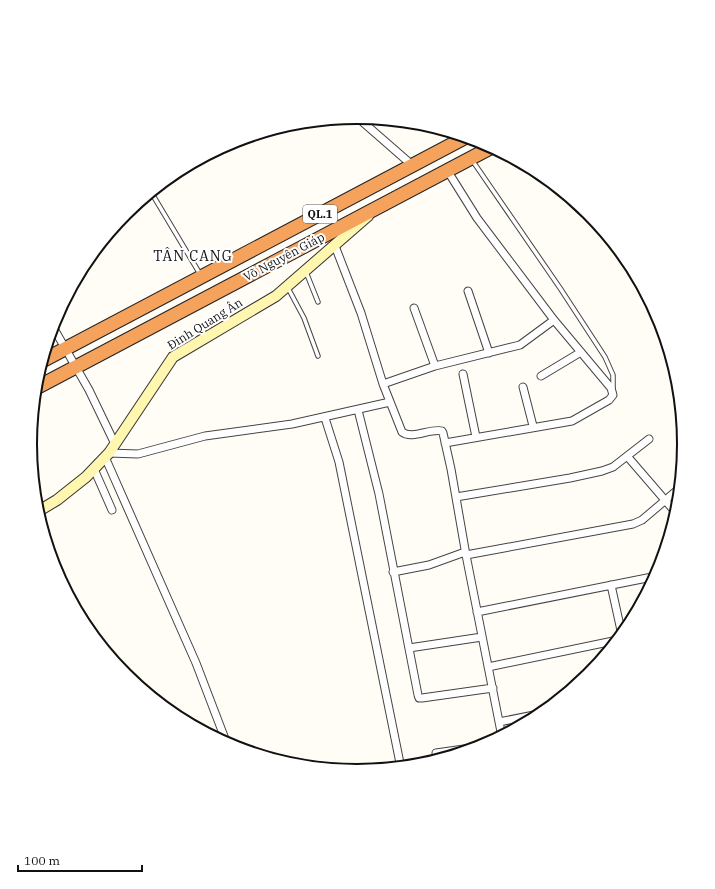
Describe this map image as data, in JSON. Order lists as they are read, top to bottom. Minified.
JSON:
{"streets":{"highway":["QL.1","Võ Nguyên Giáp"],"street":["Đinh Quang Ân"]},"crossings":[["QL.1","Võ Nguyên Giáp"],["Võ Nguyên Giáp","Đinh Quang Ân"]],"districts":["TÂN CANG"],"scale_bar":"100 m"}
